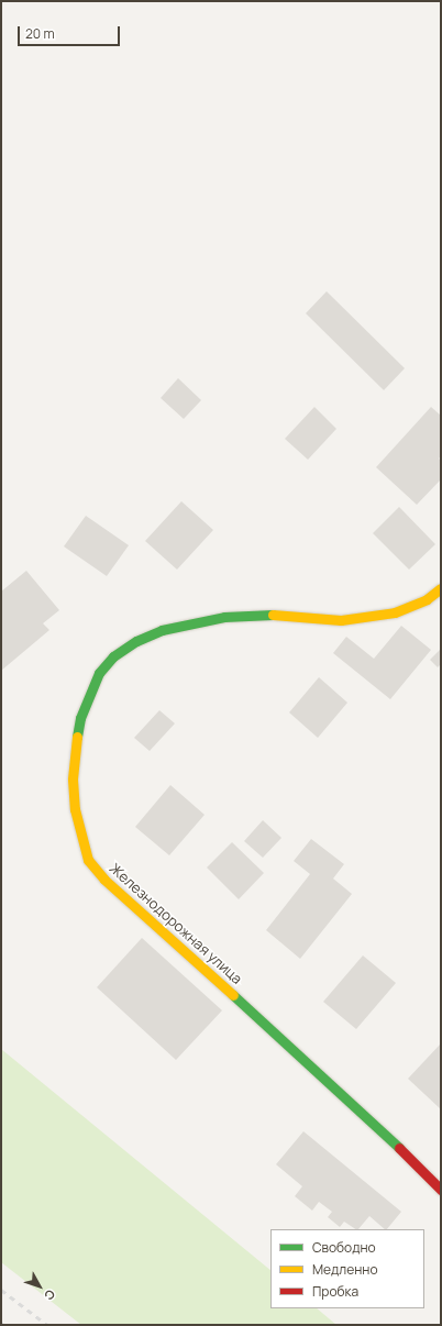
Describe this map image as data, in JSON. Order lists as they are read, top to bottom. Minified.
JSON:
{"streets":{"street":["Железнодорожная улица"]},"legend":["Свободно","Медленно","Пробка"],"scale_bar":"20 m","north":"bottom right"}
